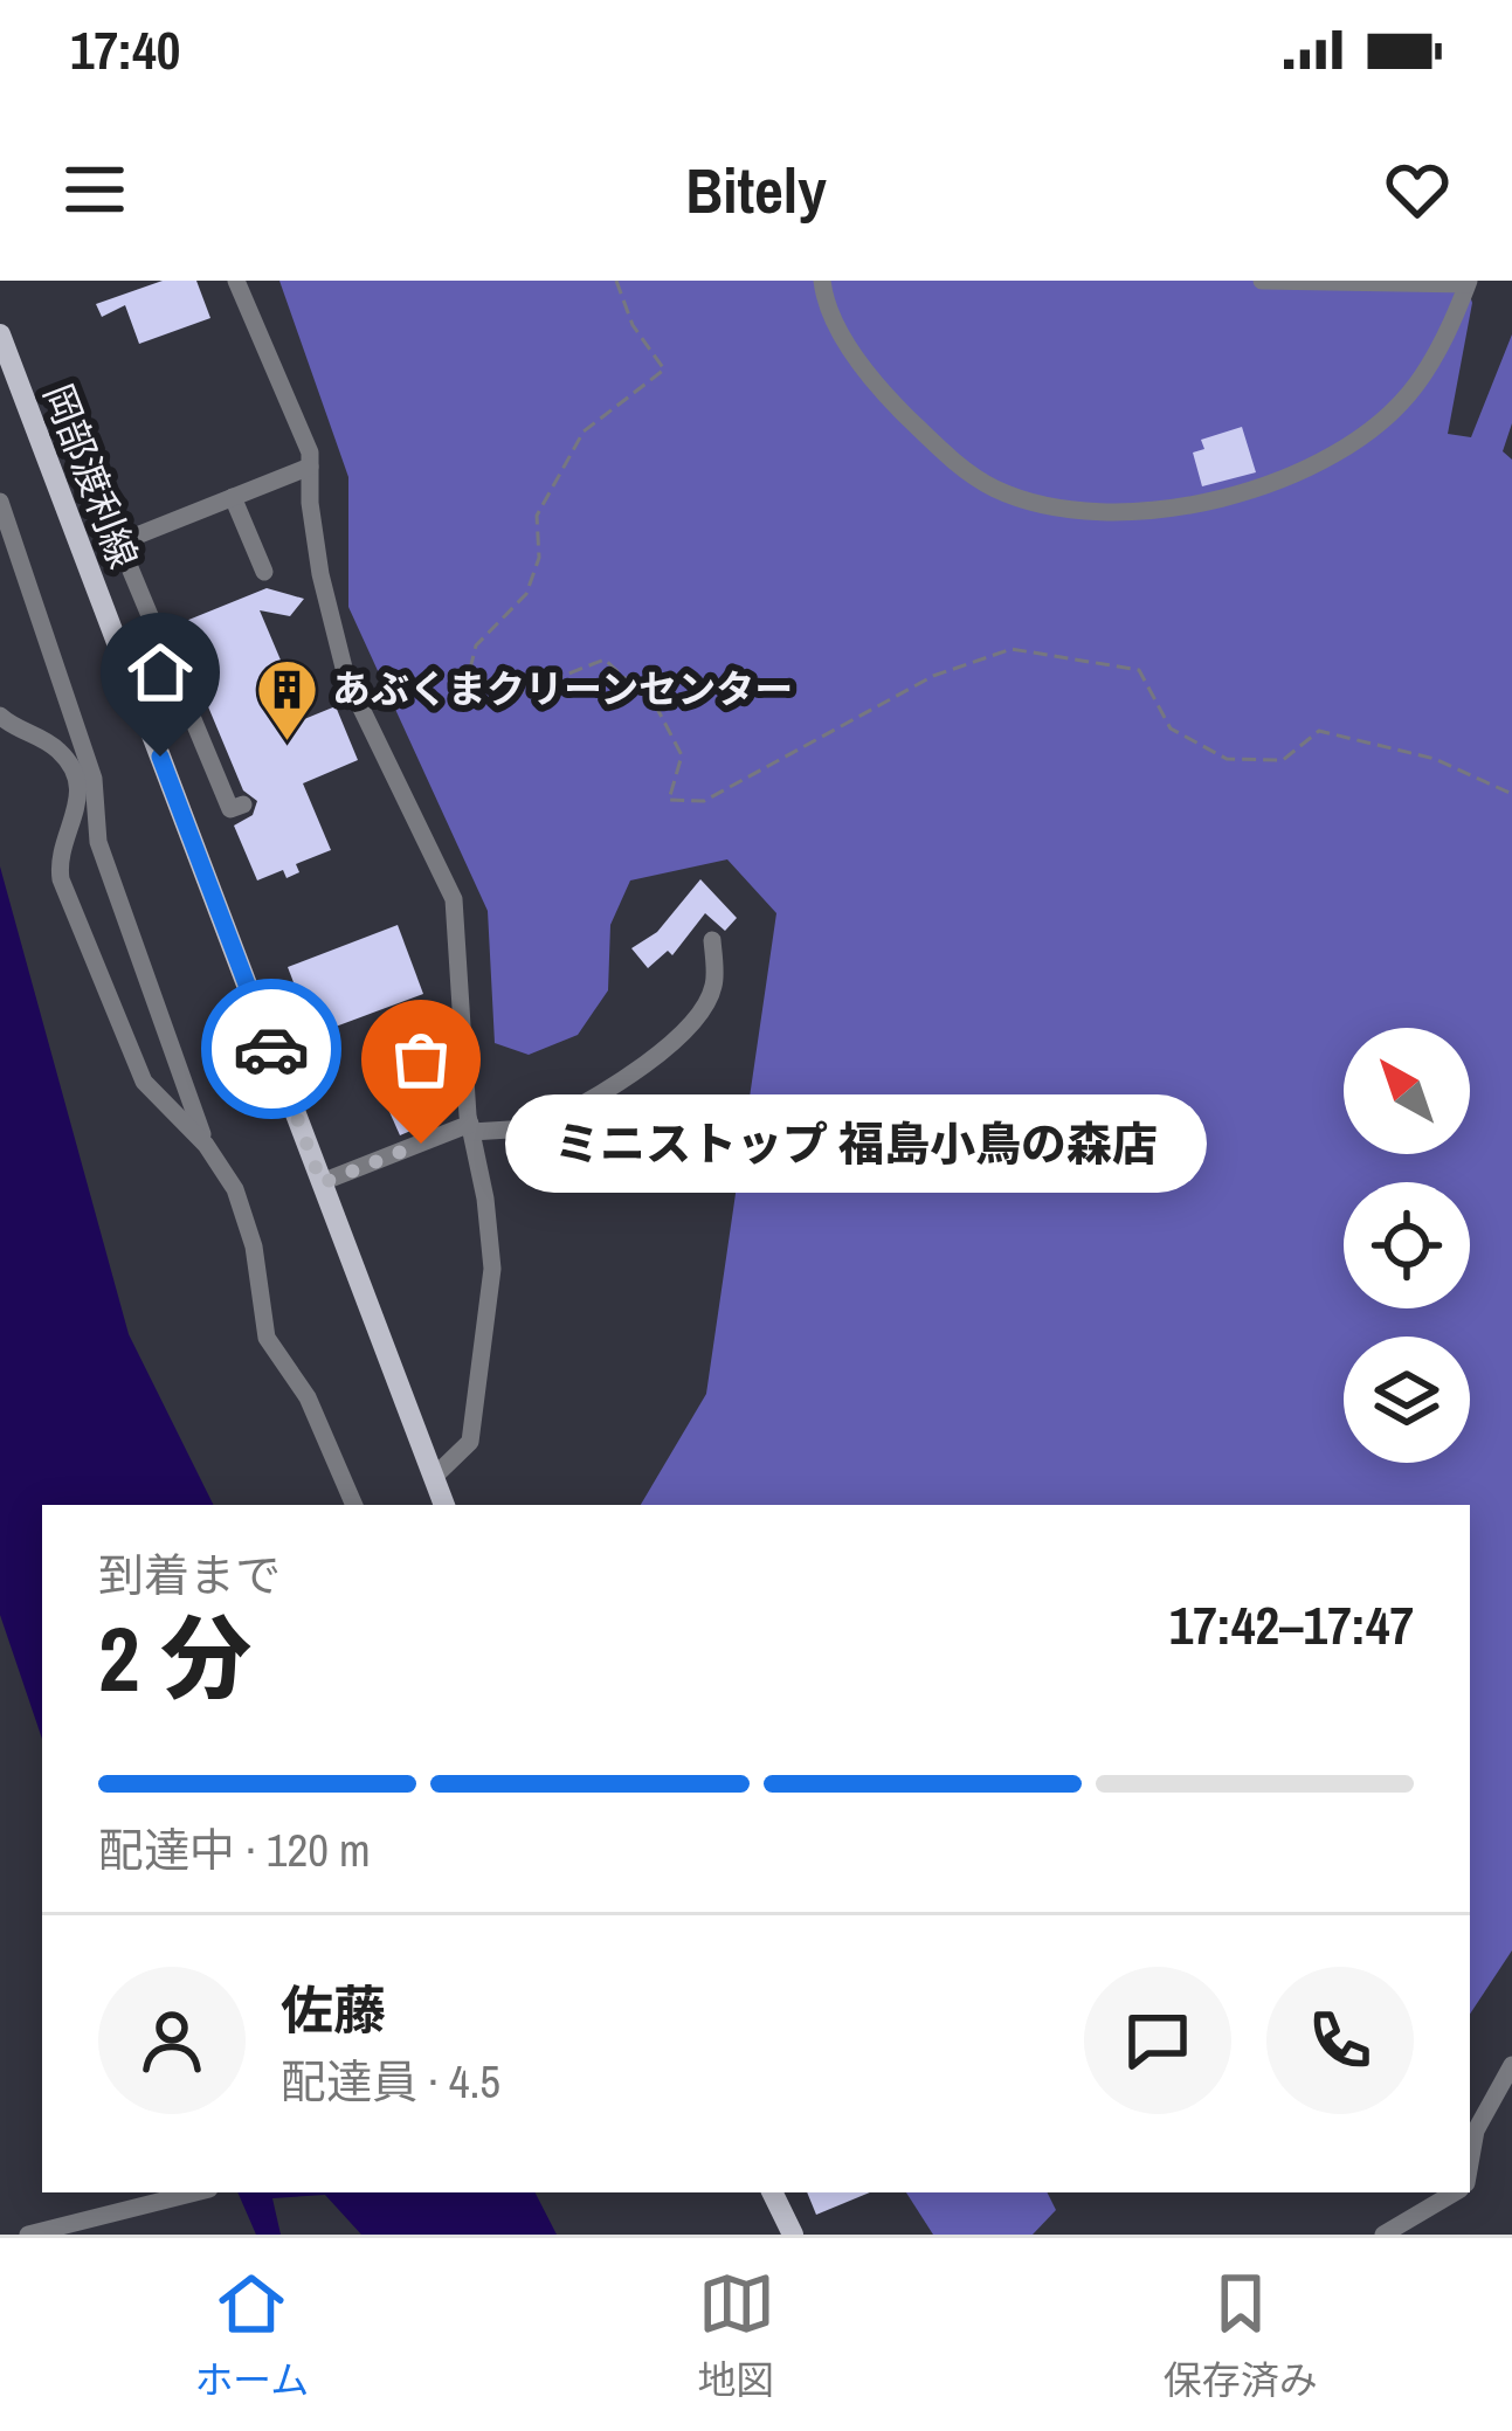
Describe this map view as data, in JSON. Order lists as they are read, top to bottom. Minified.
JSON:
{"streets":{"main road":["岡部渡利線"]},"places":{"building":["あぶくまクリーンセンター"],"other":["ミニストップ 福島小鳥の森店"]},"north":"top left","page":{"status":"17:40","header":"Bitely","bubble":"ミニストップ 福島小鳥の森店","heading":["2 分","到着まで","17:42–17:47"],"panel":["佐藤","配達員 · 4.5"],"bar":"配達中 · 120 m","tabs":["ホーム","地図","保存済み"]}}
